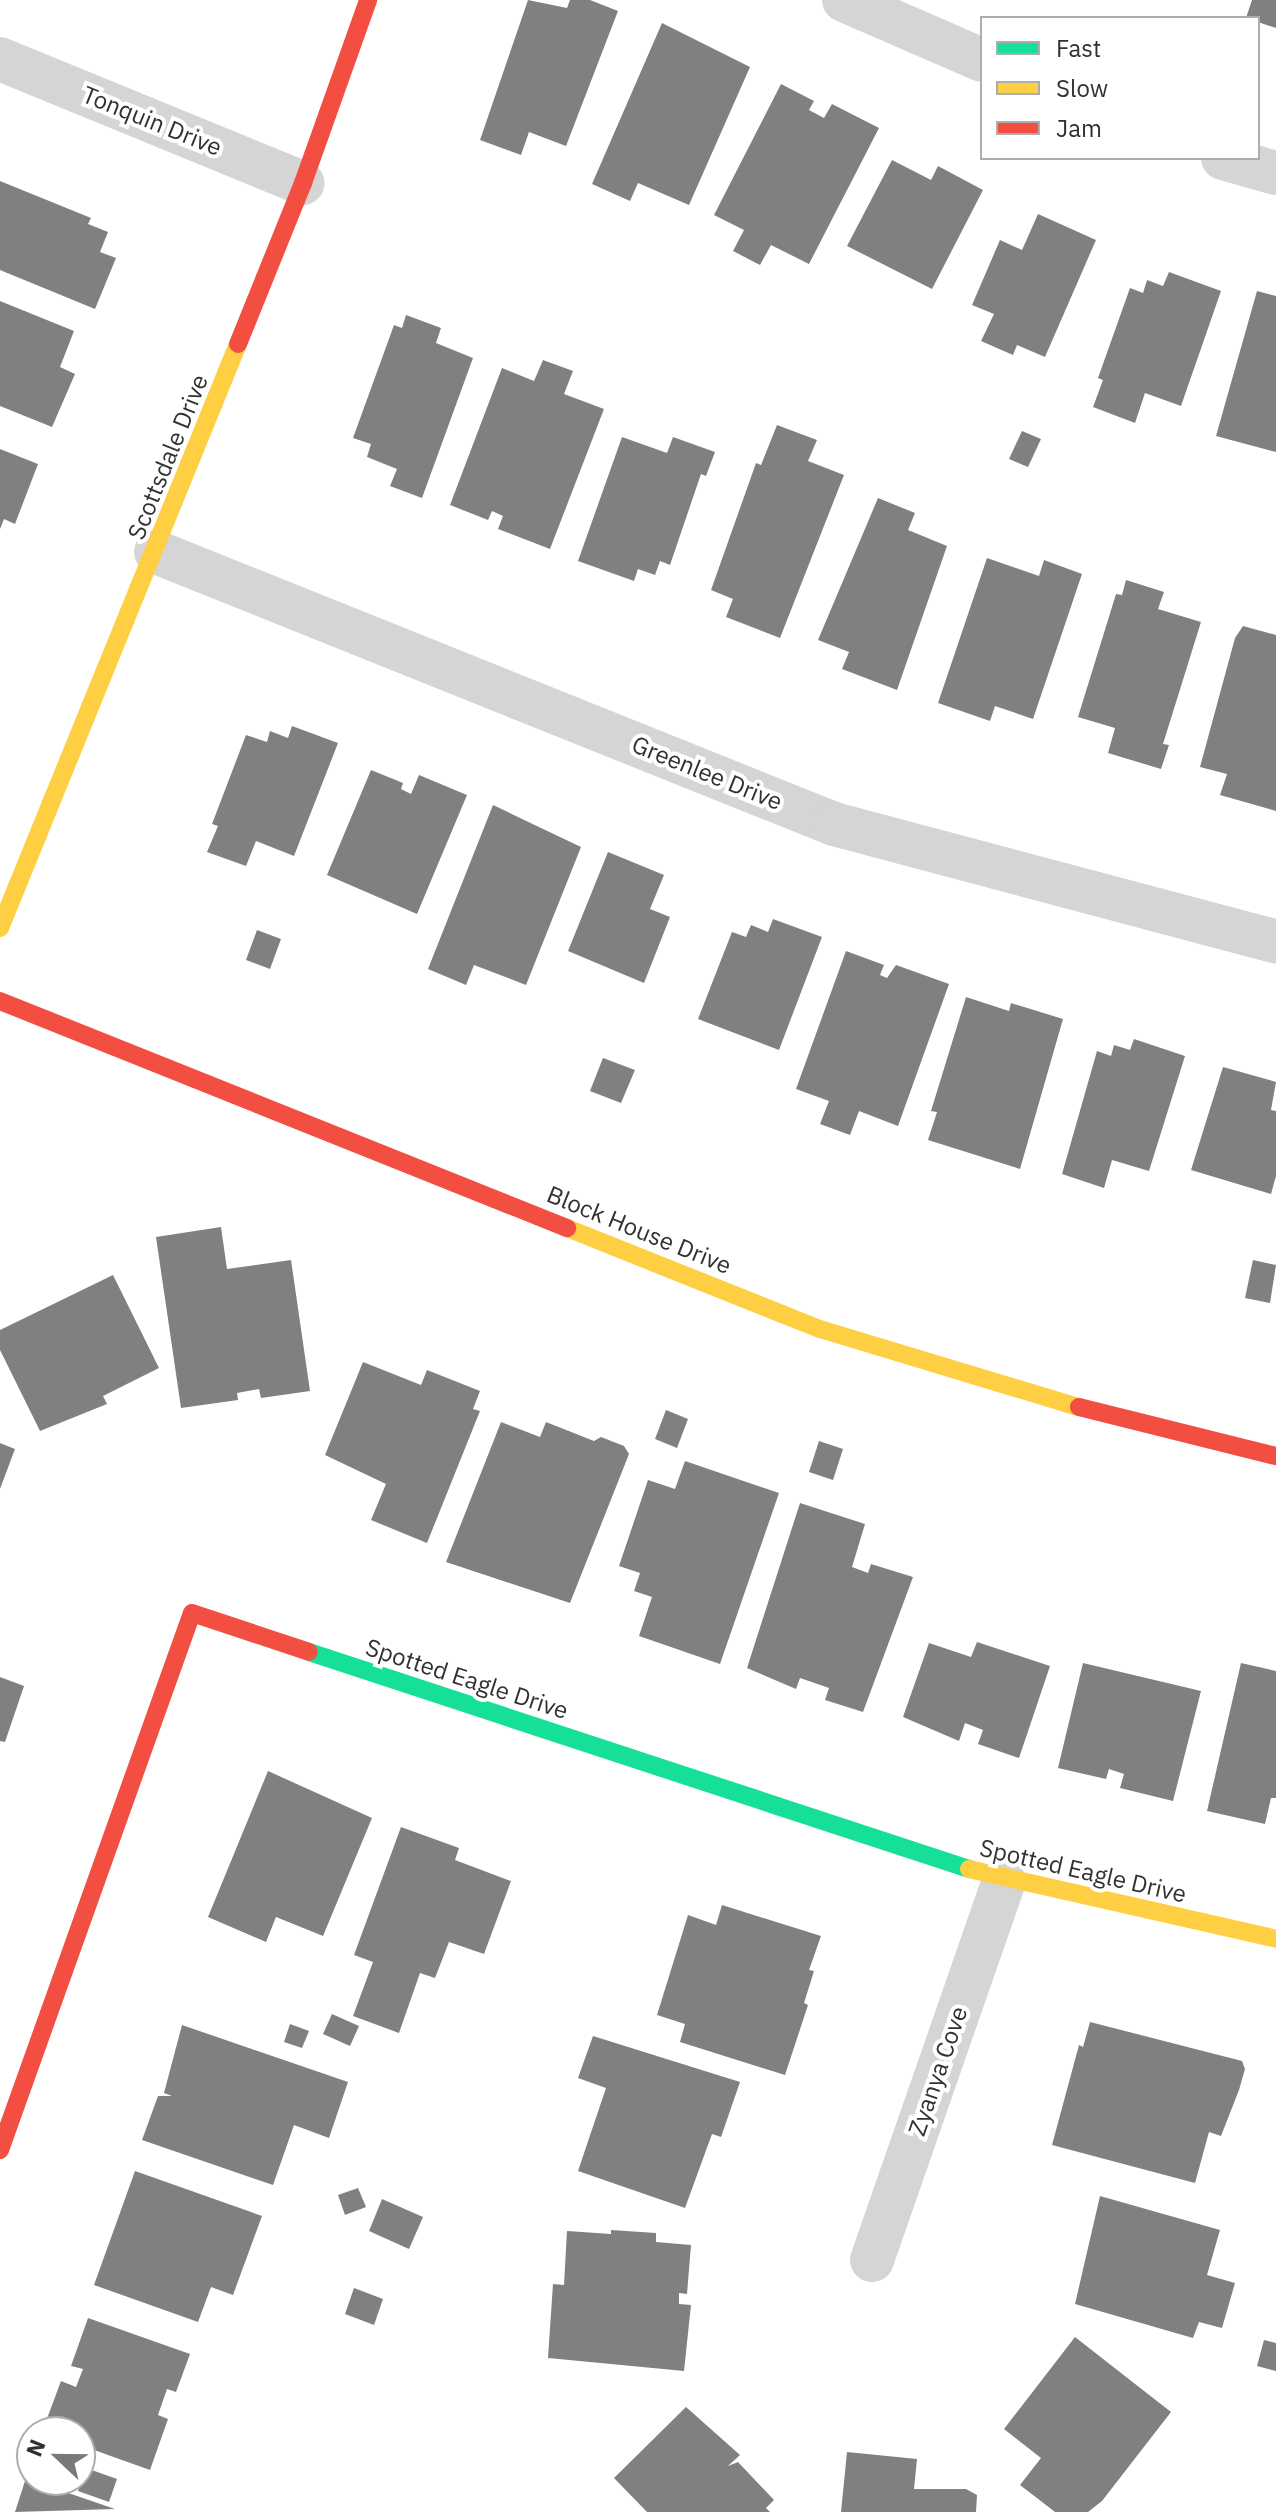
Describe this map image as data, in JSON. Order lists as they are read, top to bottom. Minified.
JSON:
{"streets":{"street":["Tonquin Drive","Scottsdale Drive","Greenlee Drive","Block House Drive","Spotted Eagle Drive","Zyanya Cove"]},"crossings":[["Tonquin Drive","Scottsdale Drive"],["Scottsdale Drive","Greenlee Drive"],["Spotted Eagle Drive","Zyanya Cove"]],"legend":["Fast","Slow","Jam"],"north":"left"}
